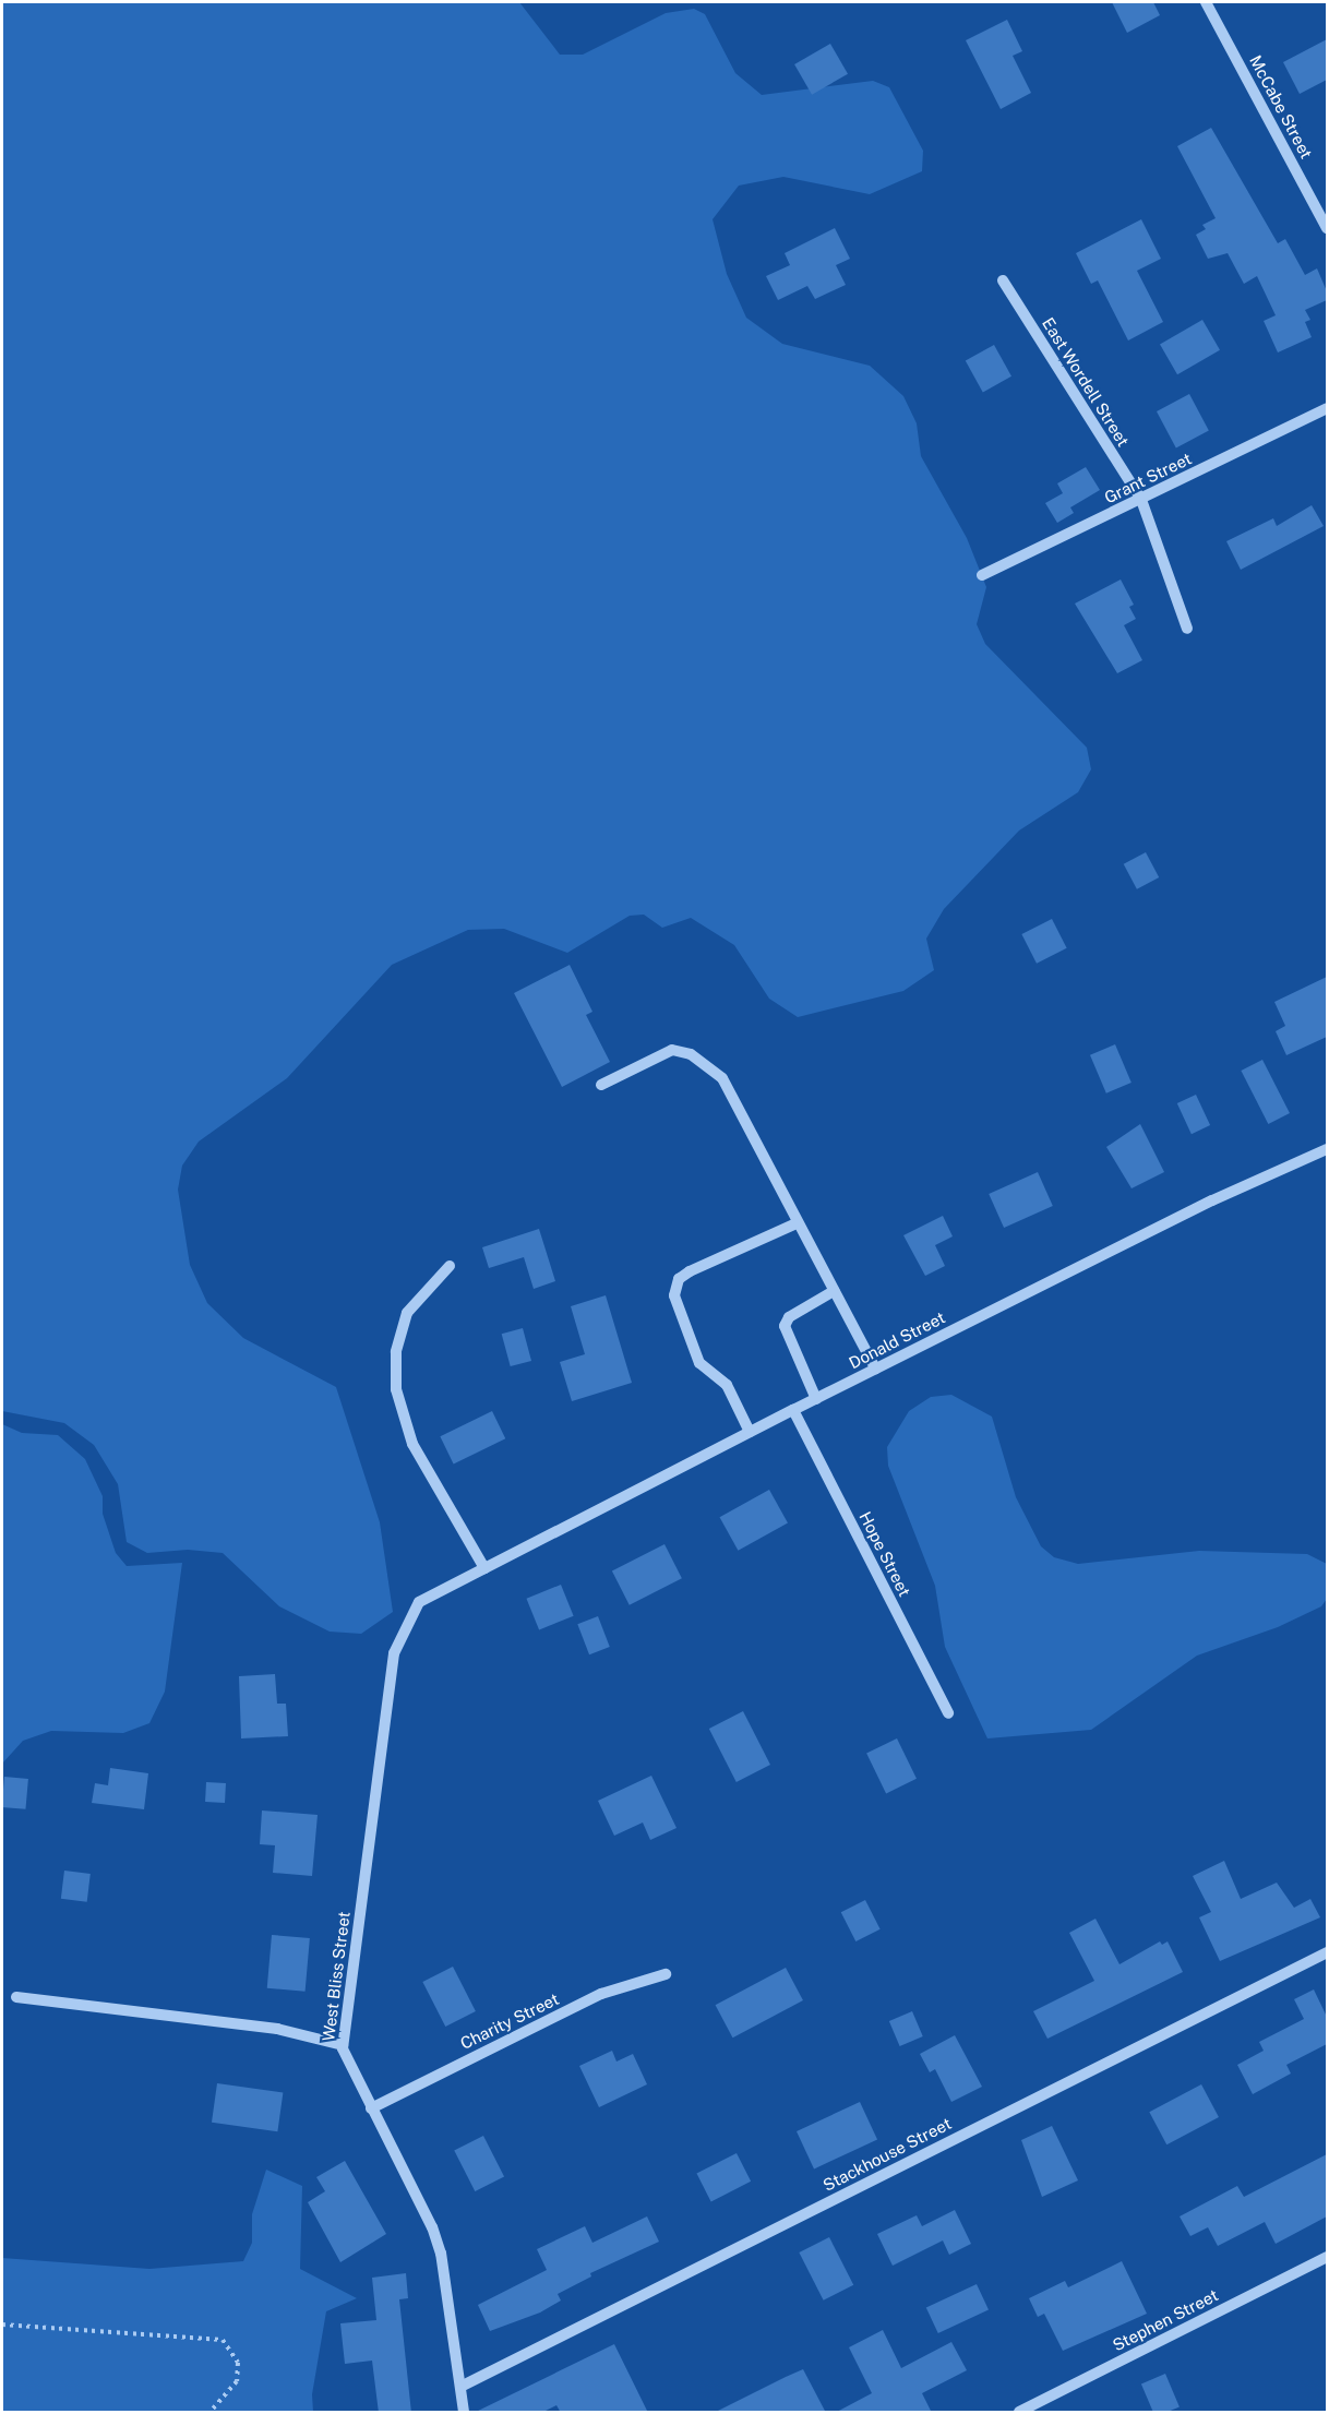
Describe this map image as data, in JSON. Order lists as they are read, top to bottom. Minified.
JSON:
{"streets":{"street":["McCabe Street","East Wordell Street","Grant Street","Donald Street","Hope Street","West Bliss Street","Charity Street","Stackhouse Street","Stephen Street"]},"crossings":[["East Wordell Street","Grant Street"],["Donald Street","Hope Street"],["Donald Street","West Bliss Street"],["West Bliss Street","Charity Street"],["West Bliss Street","Stackhouse Street"]]}
